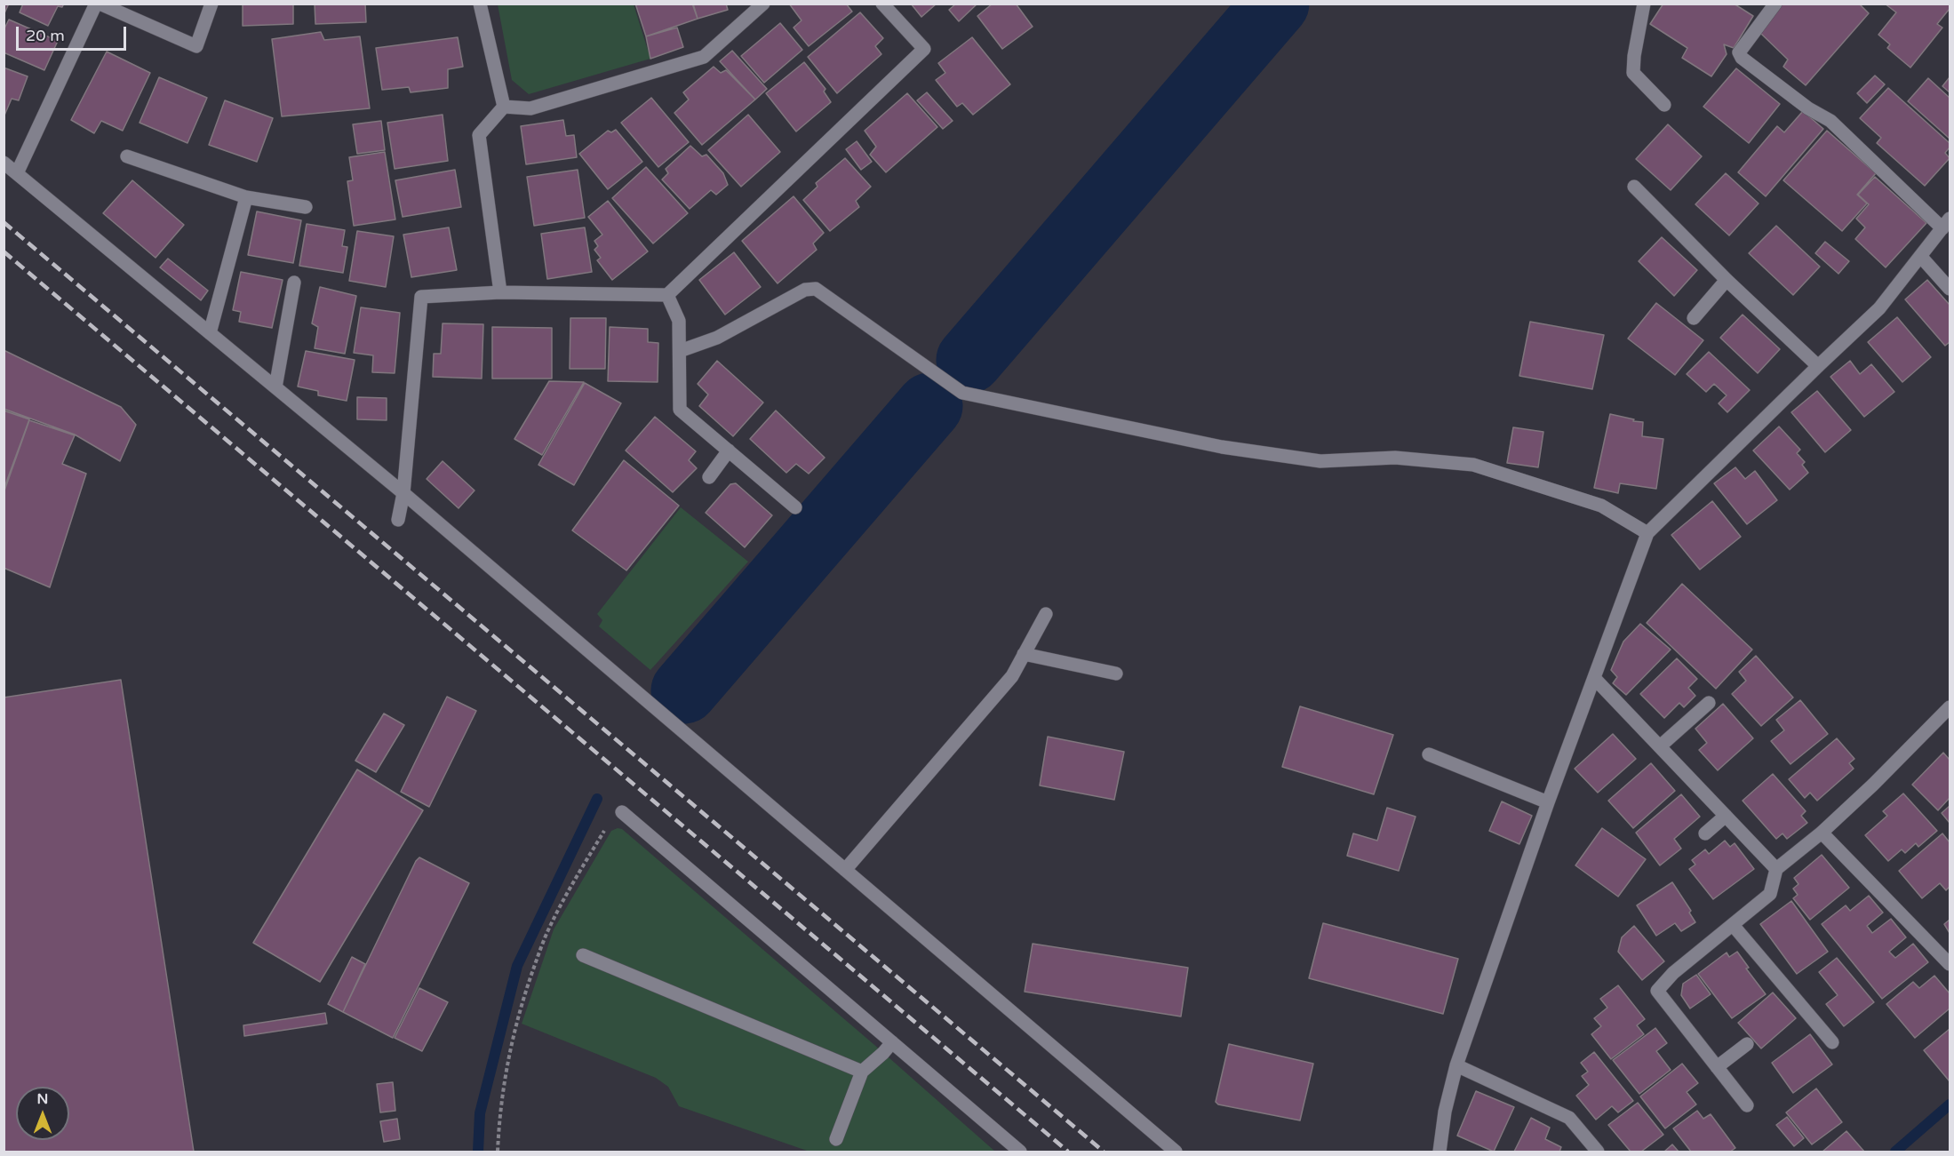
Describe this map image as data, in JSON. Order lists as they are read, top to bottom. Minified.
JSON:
{"scale_bar":"20 m","north":"top"}
